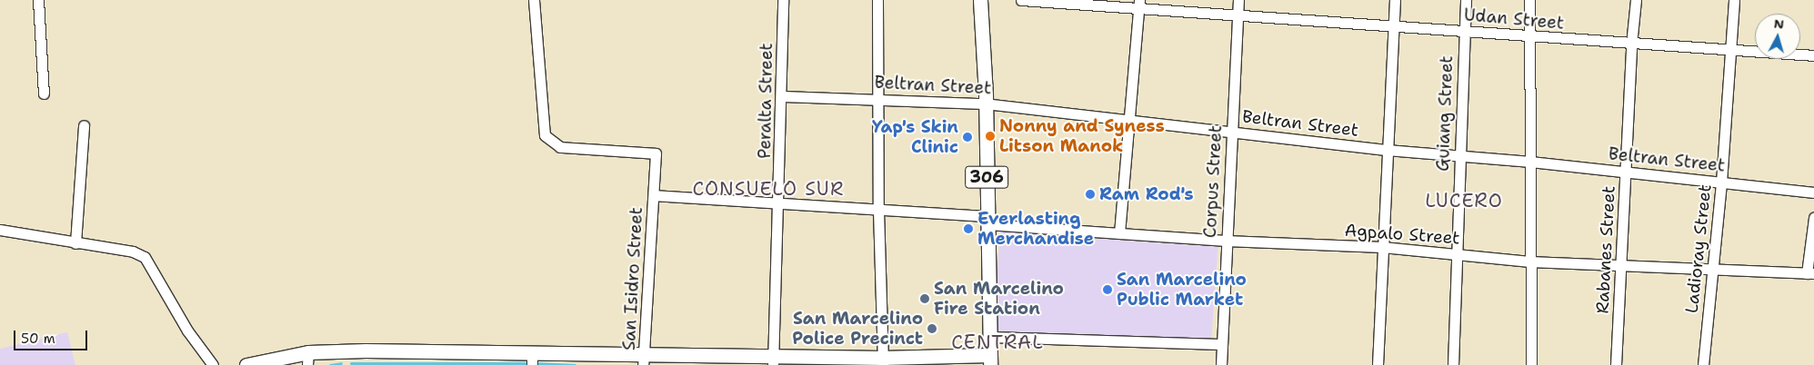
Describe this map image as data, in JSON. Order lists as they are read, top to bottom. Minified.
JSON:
{"streets":{"main road":["306"],"street":["Udan Street","Beltran Street","Peralta Street","Guiang Street","Corpus Street","Agpalo Street","Ladioray Street","Rabanes Street","San Isidro Street"]},"crossings":[["Udan Street","Guiang Street"],["Udan Street","Corpus Street"],["Udan Street","Ladioray Street"],["Udan Street","Rabanes Street"],["Beltran Street","Peralta Street"],["Beltran Street","Guiang Street"],["Beltran Street","306"],["Beltran Street","Corpus Street"],["Beltran Street","Ladioray Street"],["Beltran Street","Rabanes Street"],["Peralta Street","Agpalo Street"],["Guiang Street","Agpalo Street"],["306","Agpalo Street"],["Corpus Street","Agpalo Street"],["Agpalo Street","Ladioray Street"],["Agpalo Street","Rabanes Street"],["Agpalo Street","San Isidro Street"]],"districts":["CONSUELO SUR","LUCERO","CENTRAL"],"places":["Nonny and Syness Litson Manok","Yap's Skin Clinic","Ram Rod's","Everlasting Merchandise","San Marcelino Public Market","San Marcelino Fire Station","San Marcelino Police Precinct"],"scale_bar":"50 m","north":"top"}
